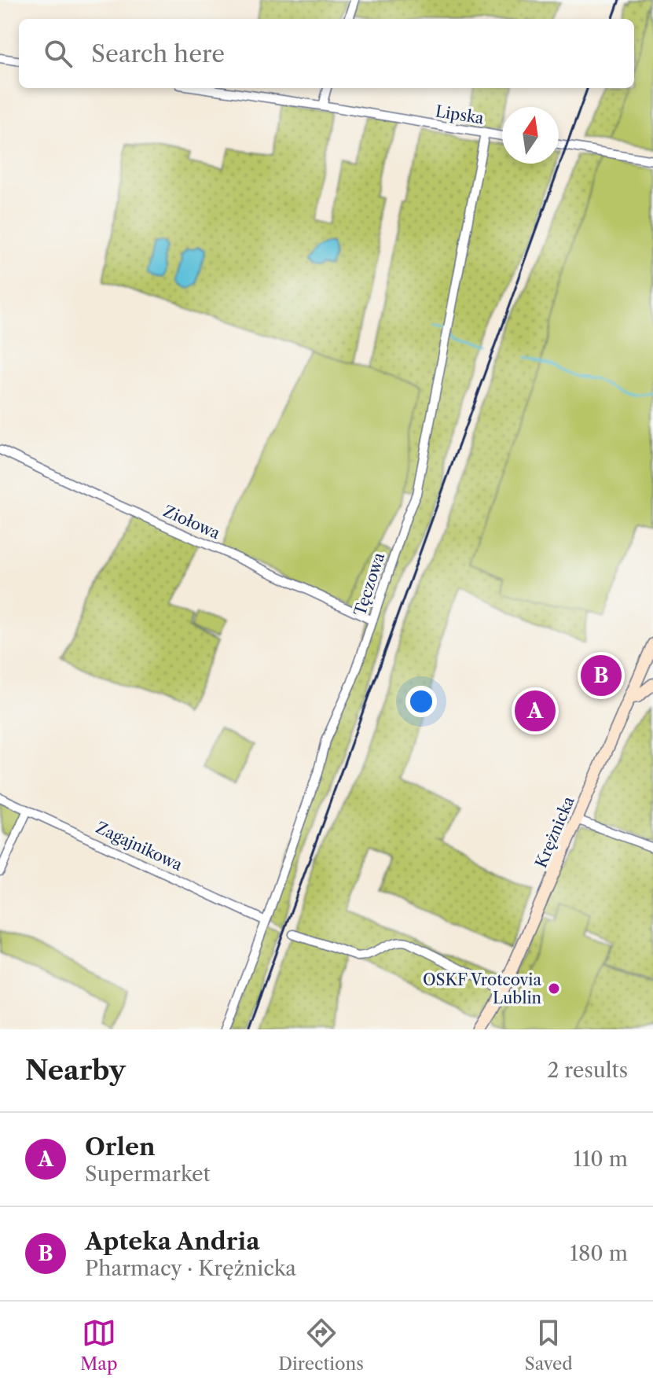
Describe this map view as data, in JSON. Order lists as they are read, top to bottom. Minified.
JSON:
{"streets":{"street":["Lipska","Ziołowa","Tęczowa","Krężnicka","Zagajnikowa"]},"crossings":[["Lipska","Tęczowa"],["Ziołowa","Tęczowa"],["Tęczowa","Zagajnikowa"]],"places":["OSKF Vrotcovia Lublin"],"north":"top","page":{"search":"Search here","pins":["B","A"],"heading":["Nearby","2 results"],"list":[{"mark":"A","name":"Orlen","note":"Supermarket","value":"110 m"},{"mark":"B","name":"Apteka Andria","note":"Pharmacy · Krężnicka","value":"180 m"}],"nav":["Map","Directions","Saved"]}}
